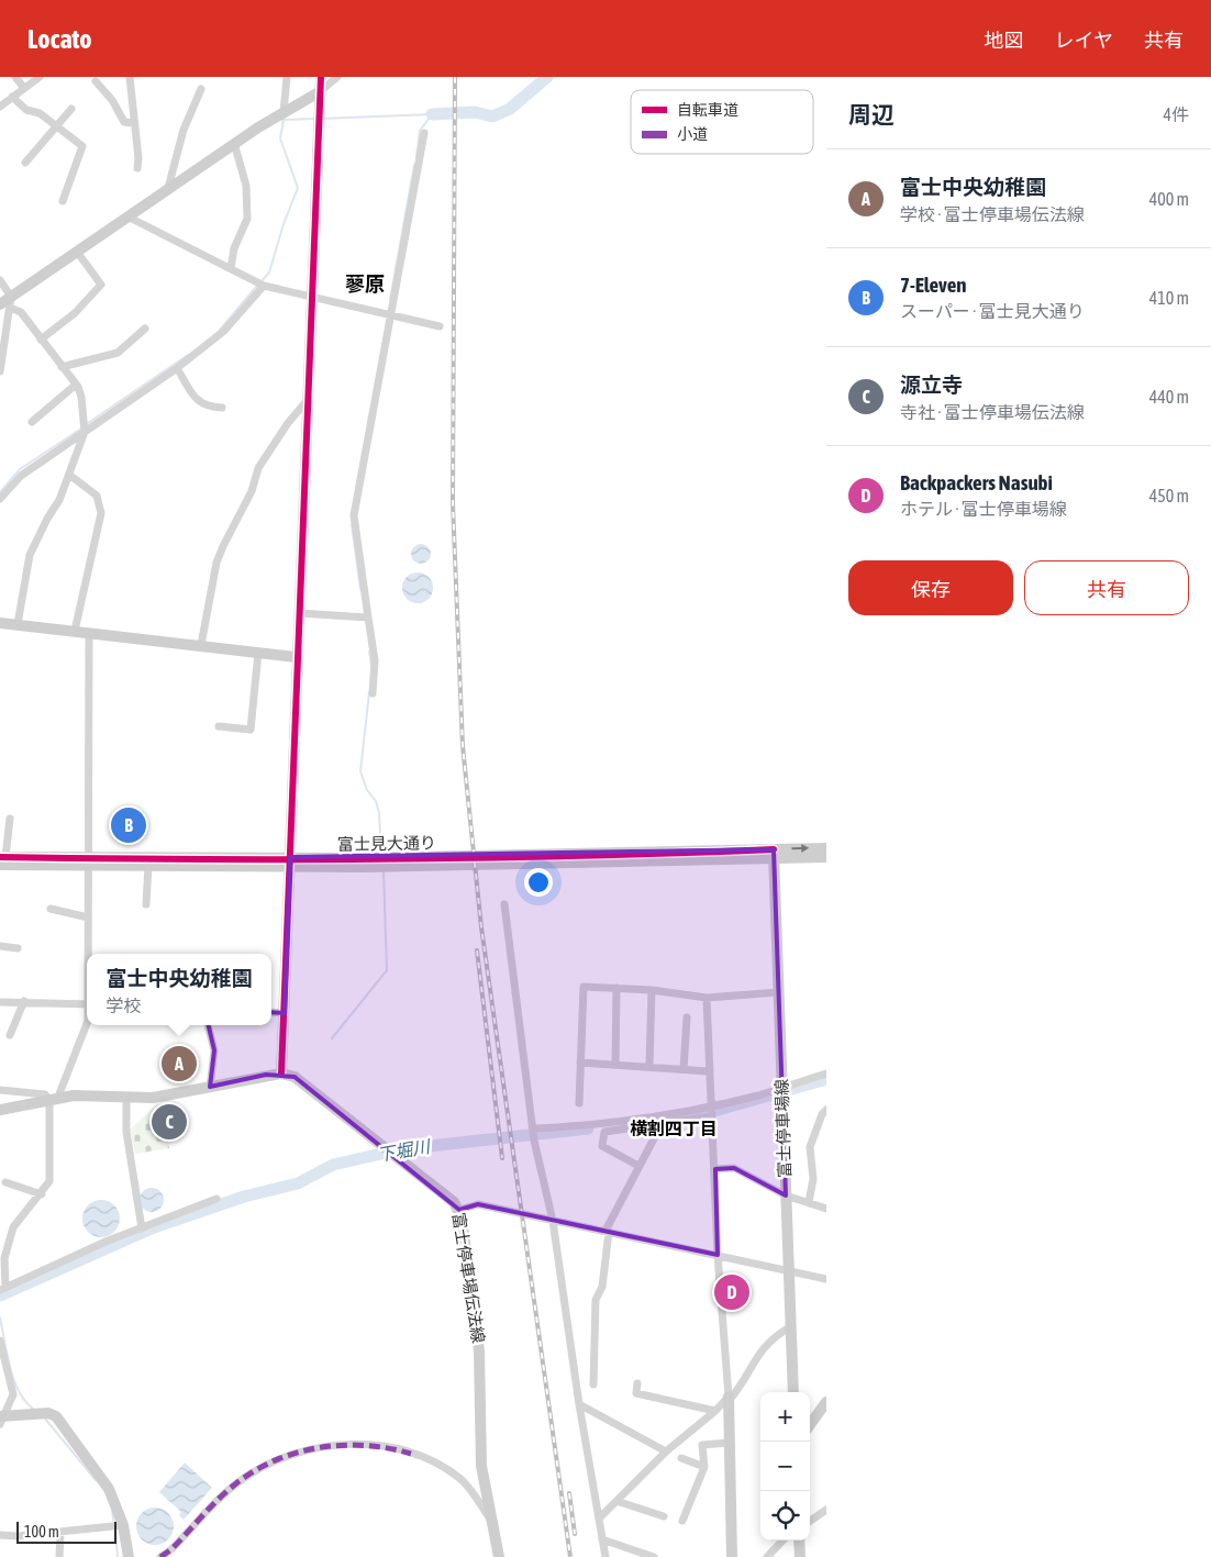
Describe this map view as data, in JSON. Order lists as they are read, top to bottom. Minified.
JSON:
{"streets":{"street":["富士見大通り","富士停車場線","富士停車場伝法線"]},"crossings":[["富士見大通り","富士停車場線"]],"districts":["蓼原","横割四丁目"],"water":["下堀川"],"legend":["自転車道","小道"],"scale_bar":"100 m","page":{"header":"Locato","nav":["地図","レイヤ","共有"],"heading":["周辺","4件"],"list":[{"mark":"A","name":"富士中央幼稚園","note":"学校 · 富士停車場伝法線","value":"400 m"},{"mark":"B","name":"7-Eleven","note":"スーパー · 富士見大通り","value":"410 m"},{"mark":"C","name":"源立寺","note":"寺社 · 富士停車場伝法線","value":"440 m"},{"mark":"D","name":"Backpackers Nasubi","note":"ホテル · 富士停車場線","value":"450 m"}],"buttons":["保存","共有"],"pins":["B","A","C","D"],"popup":["富士中央幼稚園","学校"],"map_buttons":["+","−"],"scale":"100 m"}}
